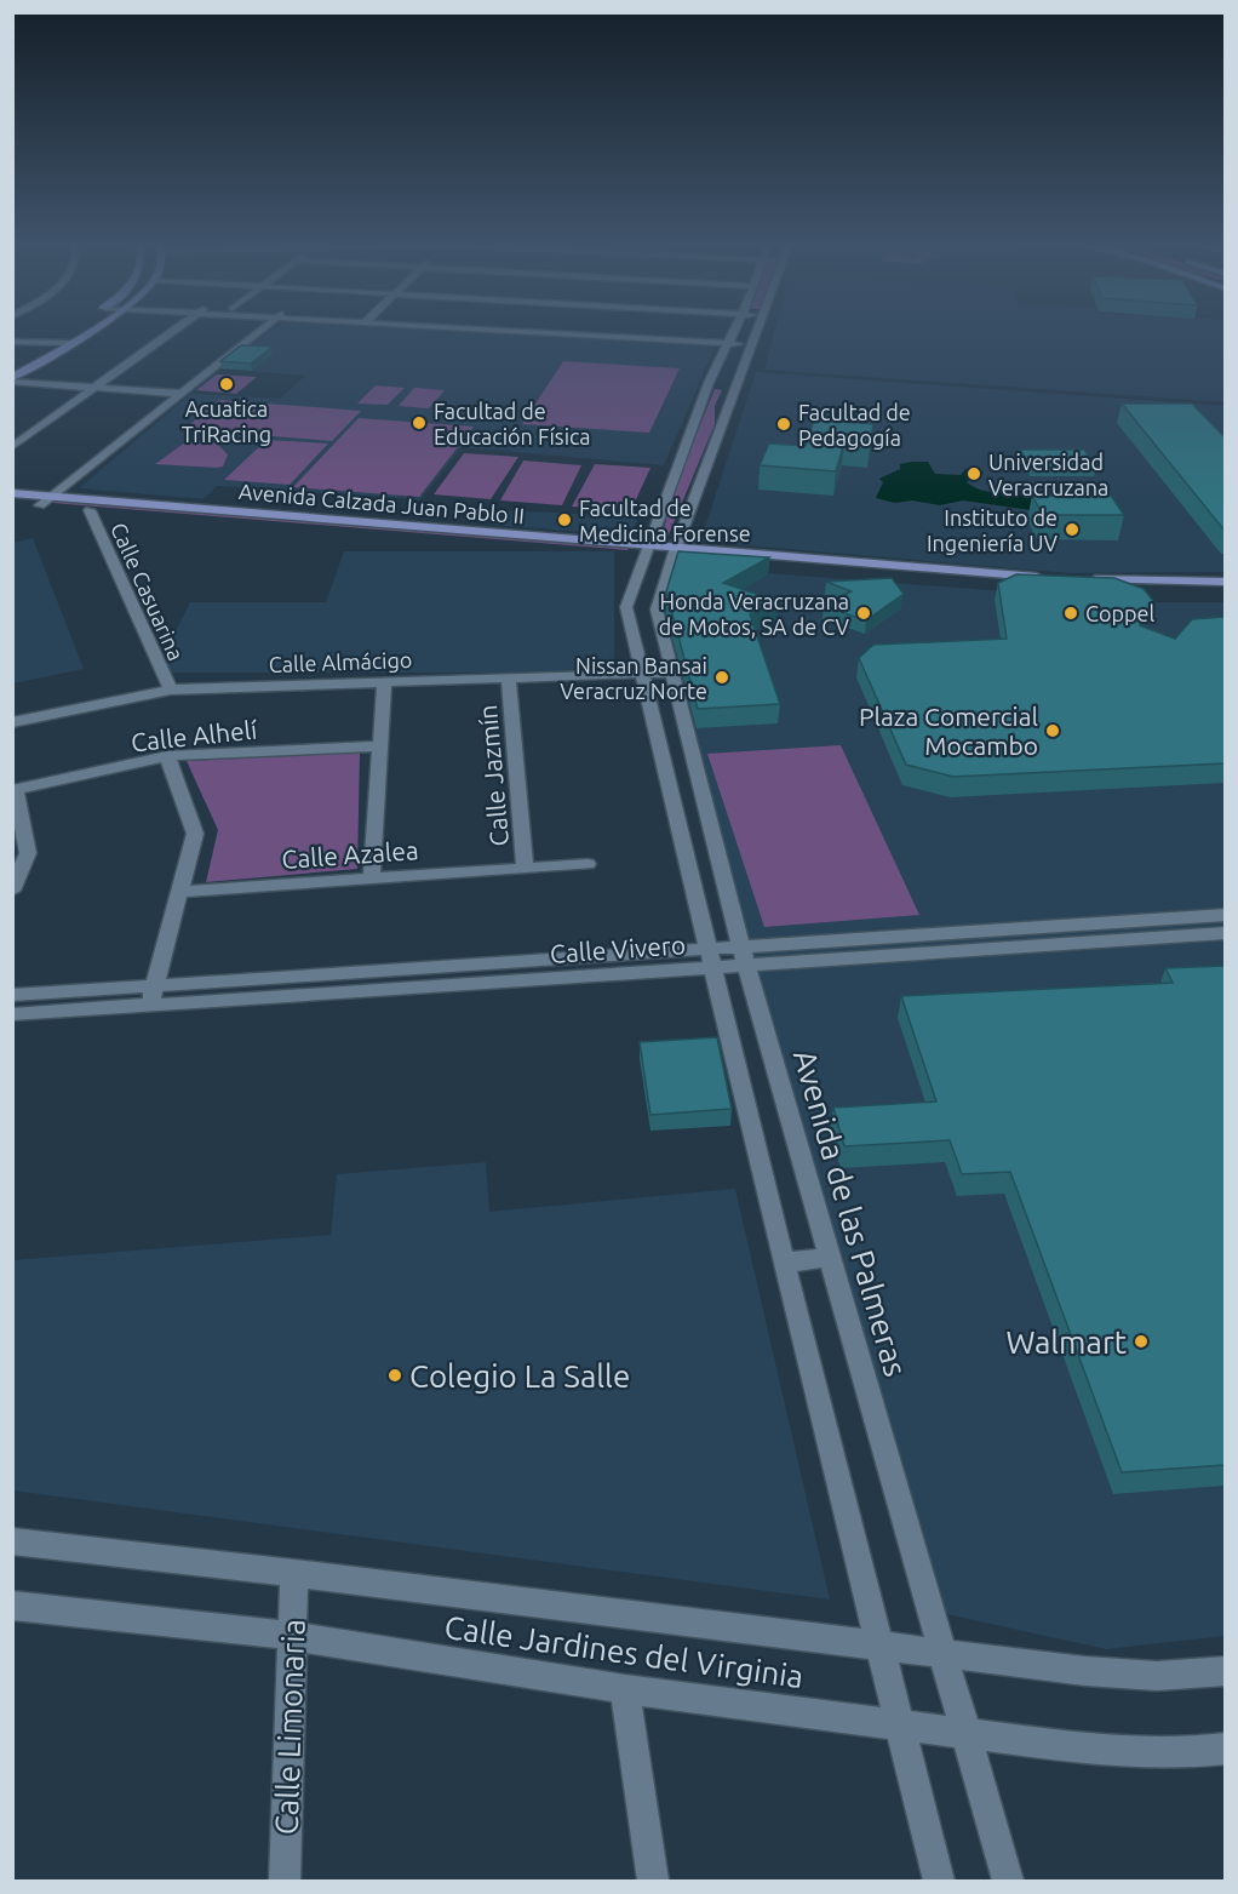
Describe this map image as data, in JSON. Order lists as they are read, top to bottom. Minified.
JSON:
{"streets":{"main road":["Avenida Calzada Juan Pablo II"],"street":["Calle Casuarina","Calle Almácigo","Calle Alhelí","Calle Jazmín","Calle Azalea","Calle Vivero","Avenida de las Palmeras","Calle Jardines del Virginia","Calle Limonaria"]},"crossings":[["Avenida Calzada Juan Pablo II","Calle Casuarina"],["Avenida Calzada Juan Pablo II","Avenida de las Palmeras"],["Calle Casuarina","Calle Almácigo"],["Calle Almácigo","Calle Jazmín"],["Calle Almácigo","Avenida de las Palmeras"],["Calle Jazmín","Calle Azalea"],["Calle Vivero","Avenida de las Palmeras"],["Avenida de las Palmeras","Calle Jardines del Virginia"],["Calle Jardines del Virginia","Calle Limonaria"]],"places":["Acuatica TriRacing","Facultad de Educación Física","Facultad de Pedagogía","Universidad Veracruzana","Facultad de Medicina Forense","Instituto de Ingeniería UV","Honda Veracruzana de Motos, SA de CV","Coppel","Nissan Bansai Veracruz Norte","Plaza Comercial Mocambo","Walmart","Colegio La Salle"]}
